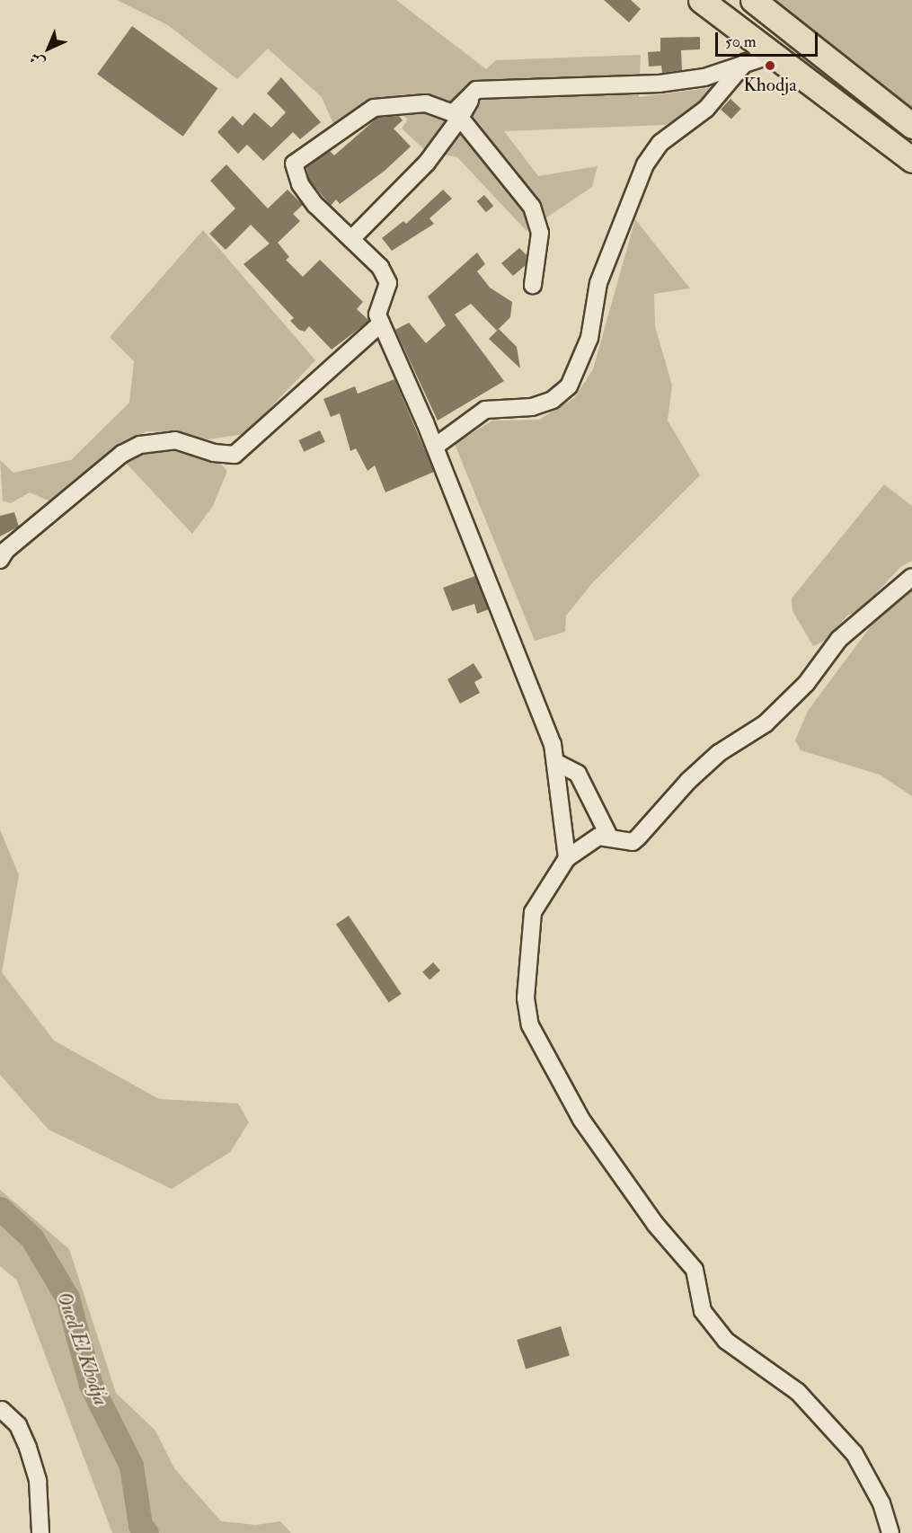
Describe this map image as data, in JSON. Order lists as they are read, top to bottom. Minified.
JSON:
{"water":["Oued El Khodja"],"places":["Khodja"],"scale_bar":"50 m","north":"bottom left"}
